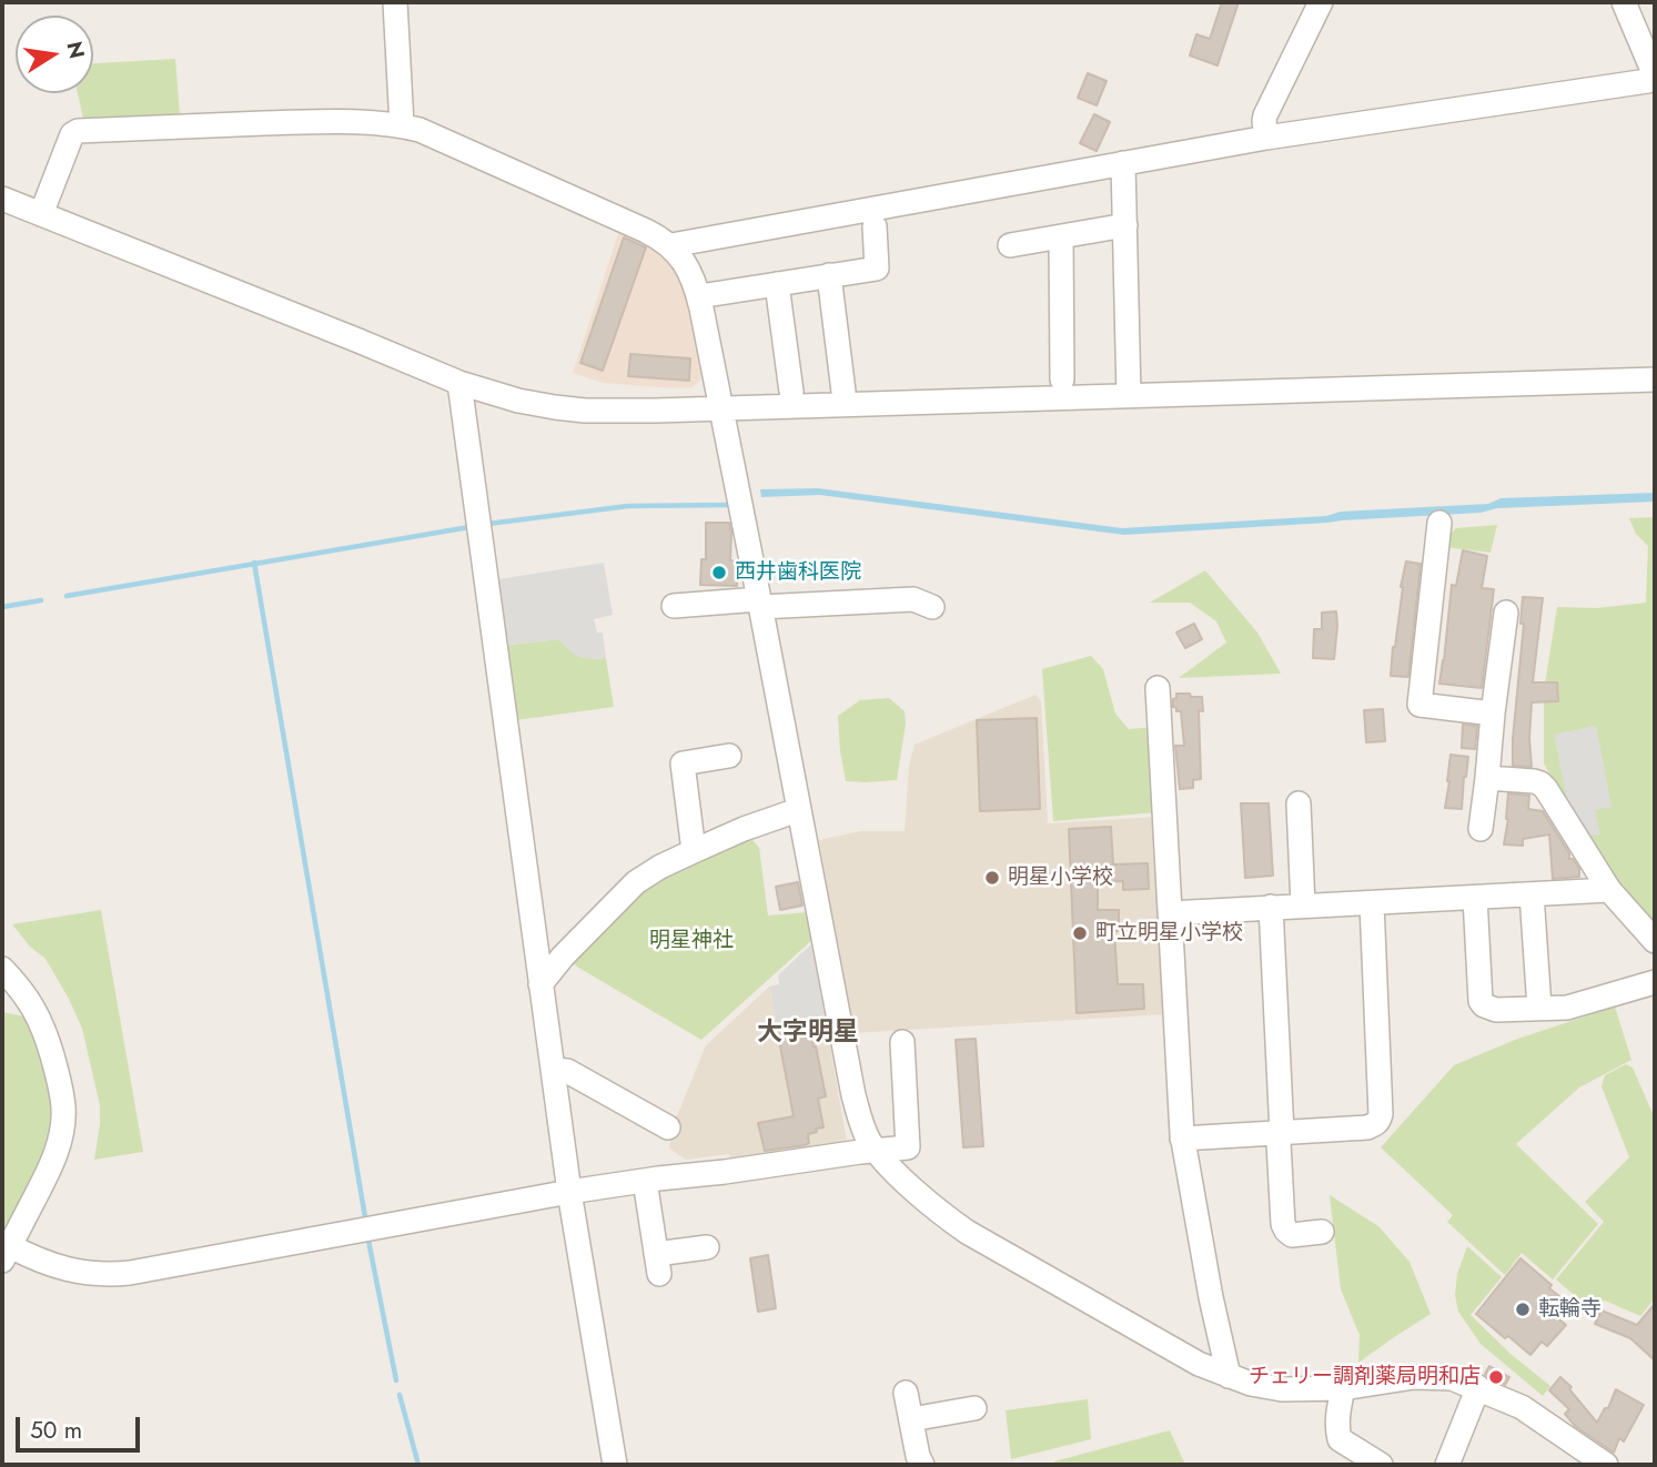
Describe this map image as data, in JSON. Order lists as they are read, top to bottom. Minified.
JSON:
{"districts":["大字明星"],"parks":["明星神社"],"places":["西井歯科医院","明星小学校","町立明星小学校","転輪寺","チェリー調剤薬局明和店"],"scale_bar":"50 m","north":"right"}
